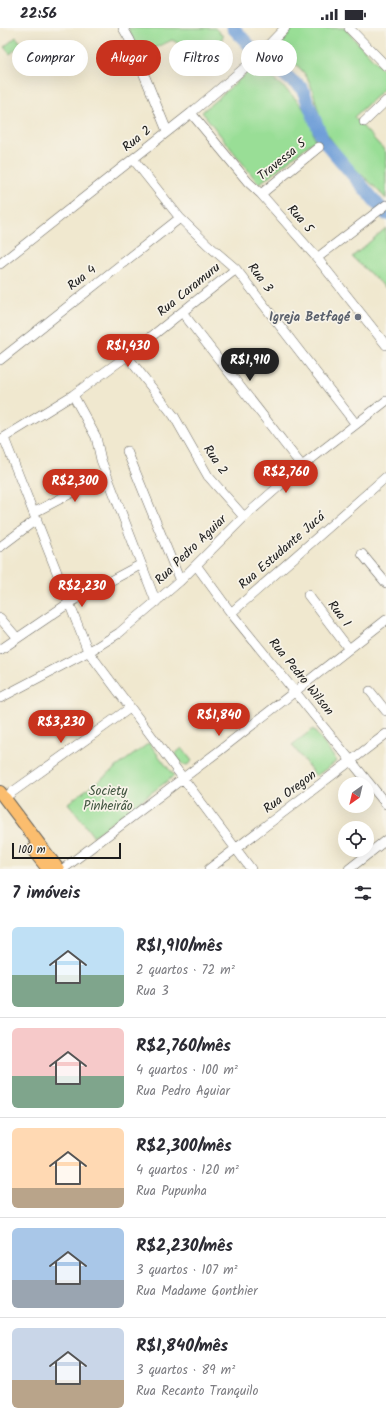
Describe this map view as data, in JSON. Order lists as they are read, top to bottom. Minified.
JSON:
{"streets":{"street":["Rua 2","Travessa 5","Rua 5","Rua 4","Rua 3","Rua Caramuru","Rua Pedro Aguiar","Rua Estudante Jucá","Rua 1","Rua Pedro Wilson","Rua Oregon"]},"crossings":[["Rua 2","Rua 5"],["Rua 2","Rua 3"],["Rua 2","Rua Caramuru"],["Rua 2","Rua Pedro Aguiar"],["Travessa 5","Rua 5"],["Rua 4","Rua 3"],["Rua 3","Rua Caramuru"],["Rua 3","Rua Pedro Aguiar"],["Rua Pedro Aguiar","Rua Pedro Wilson"],["Rua Estudante Jucá","Rua Pedro Wilson"],["Rua Pedro Wilson","Rua Oregon"]],"parks":["Society Pinheirão"],"places":["Igreja Betfagé"],"scale_bar":"100 m","north":"bottom left","page":{"status":"22:56","chip":["Comprar","Alugar","Filtros","Novo"],"price":["R$1,430","R$1,910","R$2,760","R$2,300","R$2,230","R$1,840","R$3,230"],"scale":"100 m","heading":"7 imóveis","list":[{"name":"R$1,910/mês","note":"2 quartos · 72 m² · Rua 3"},{"name":"R$2,760/mês","note":"4 quartos · 100 m² · Rua Pedro Aguiar"},{"name":"R$2,300/mês","note":"4 quartos · 120 m² · Rua Pupunha"},{"name":"R$2,230/mês","note":"3 quartos · 107 m² · Rua Madame Gonthier"},{"name":"R$1,840/mês","note":"3 quartos · 89 m² · Rua Recanto Tranquilo"}]}}
